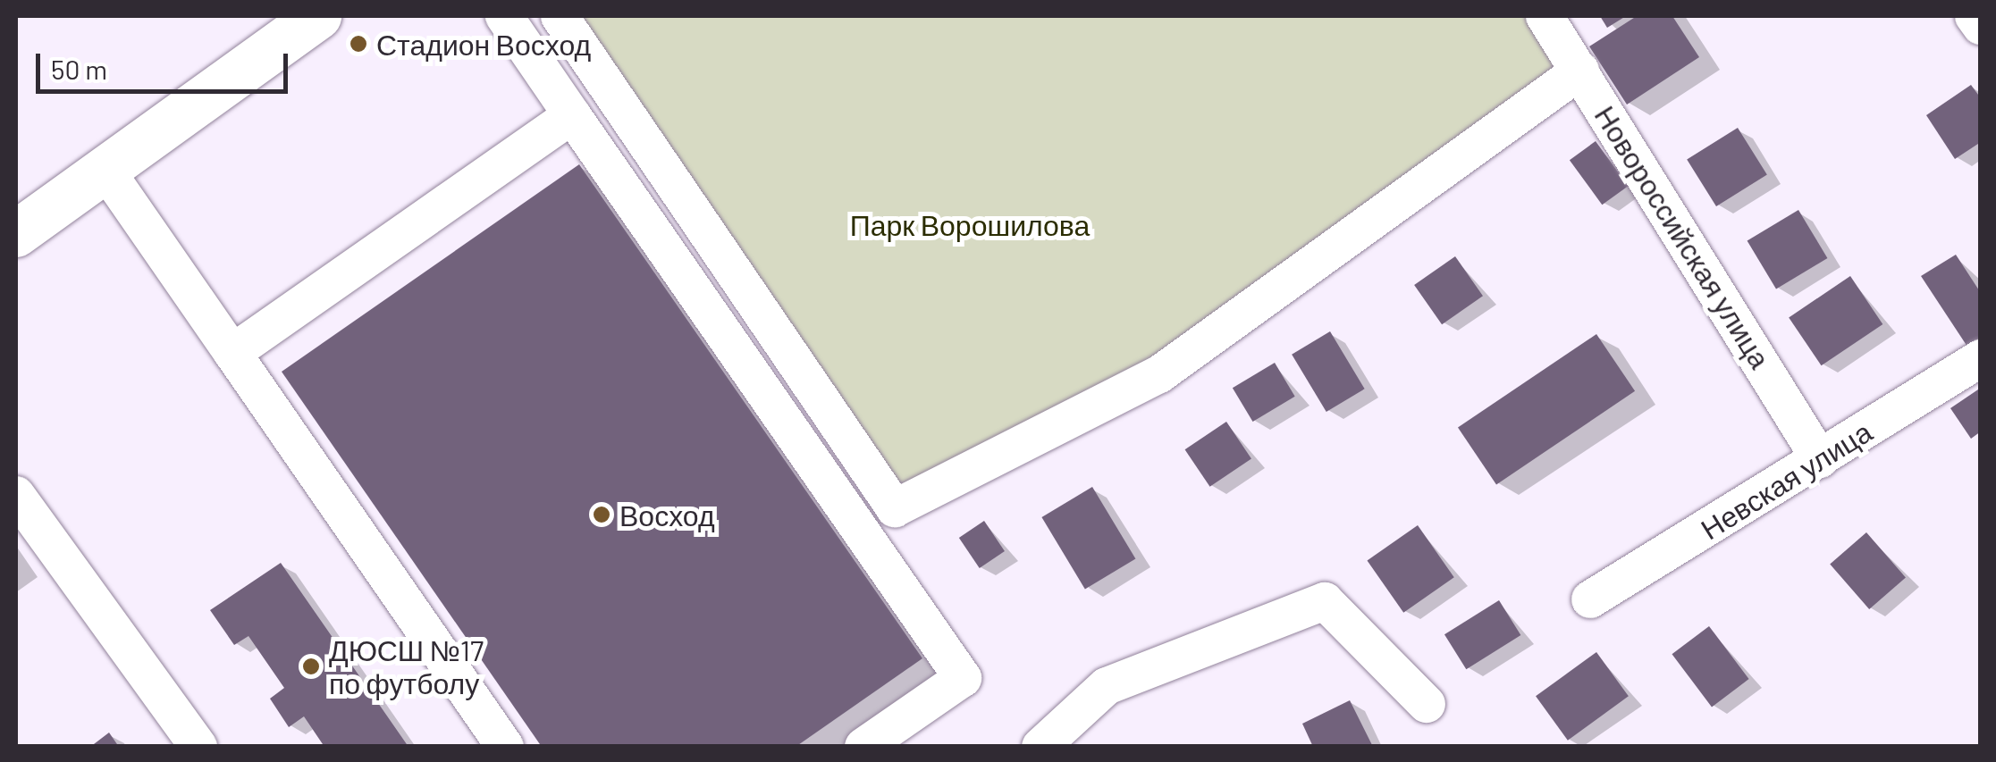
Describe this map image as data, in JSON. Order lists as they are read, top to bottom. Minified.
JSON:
{"streets":{"street":["Новороссийская улица","Невская улица"]},"crossings":[["Новороссийская улица","Невская улица"]],"parks":["Парк Ворошилова"],"places":["Стадион Восход","Восход","ДЮСШ №17 по футболу"],"scale_bar":"50 m"}
